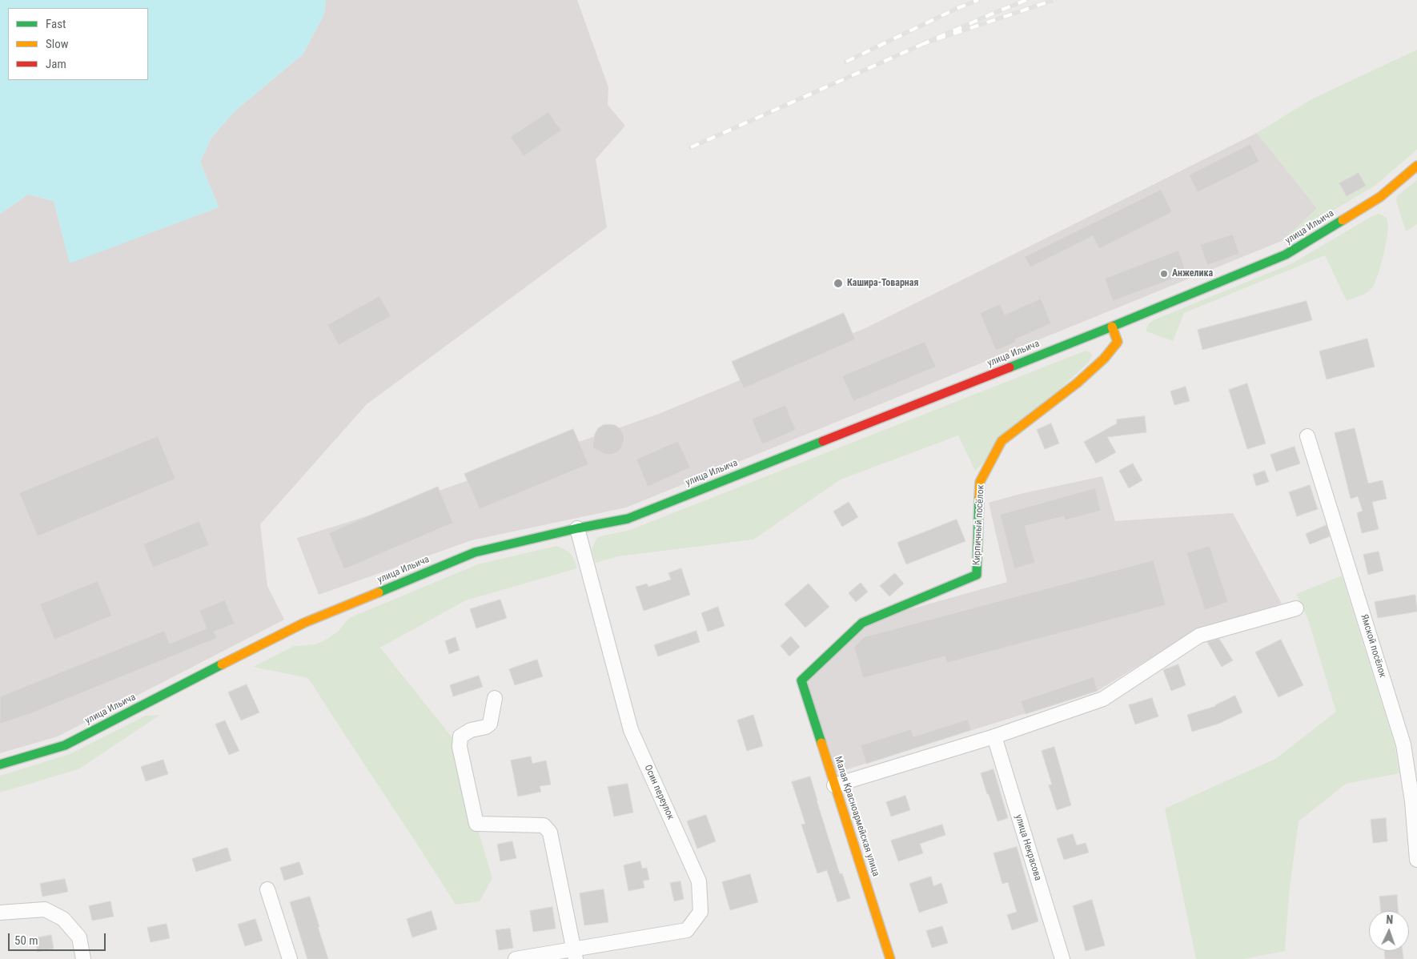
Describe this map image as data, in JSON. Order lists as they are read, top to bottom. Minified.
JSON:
{"streets":{"street":["улица Ильича","Кирпичный посёлок","Ямской посёлок","Осин переулок","Малая Красноармейская улица","улица Некрасова"]},"crossings":[["улица Ильича","Кирпичный посёлок"],["улица Ильича","Осин переулок"],["Кирпичный посёлок","Малая Красноармейская улица"]],"places":["Анжелика","Кашира-Товарная"],"legend":["Fast","Slow","Jam"],"scale_bar":"50 m","north":"top"}
